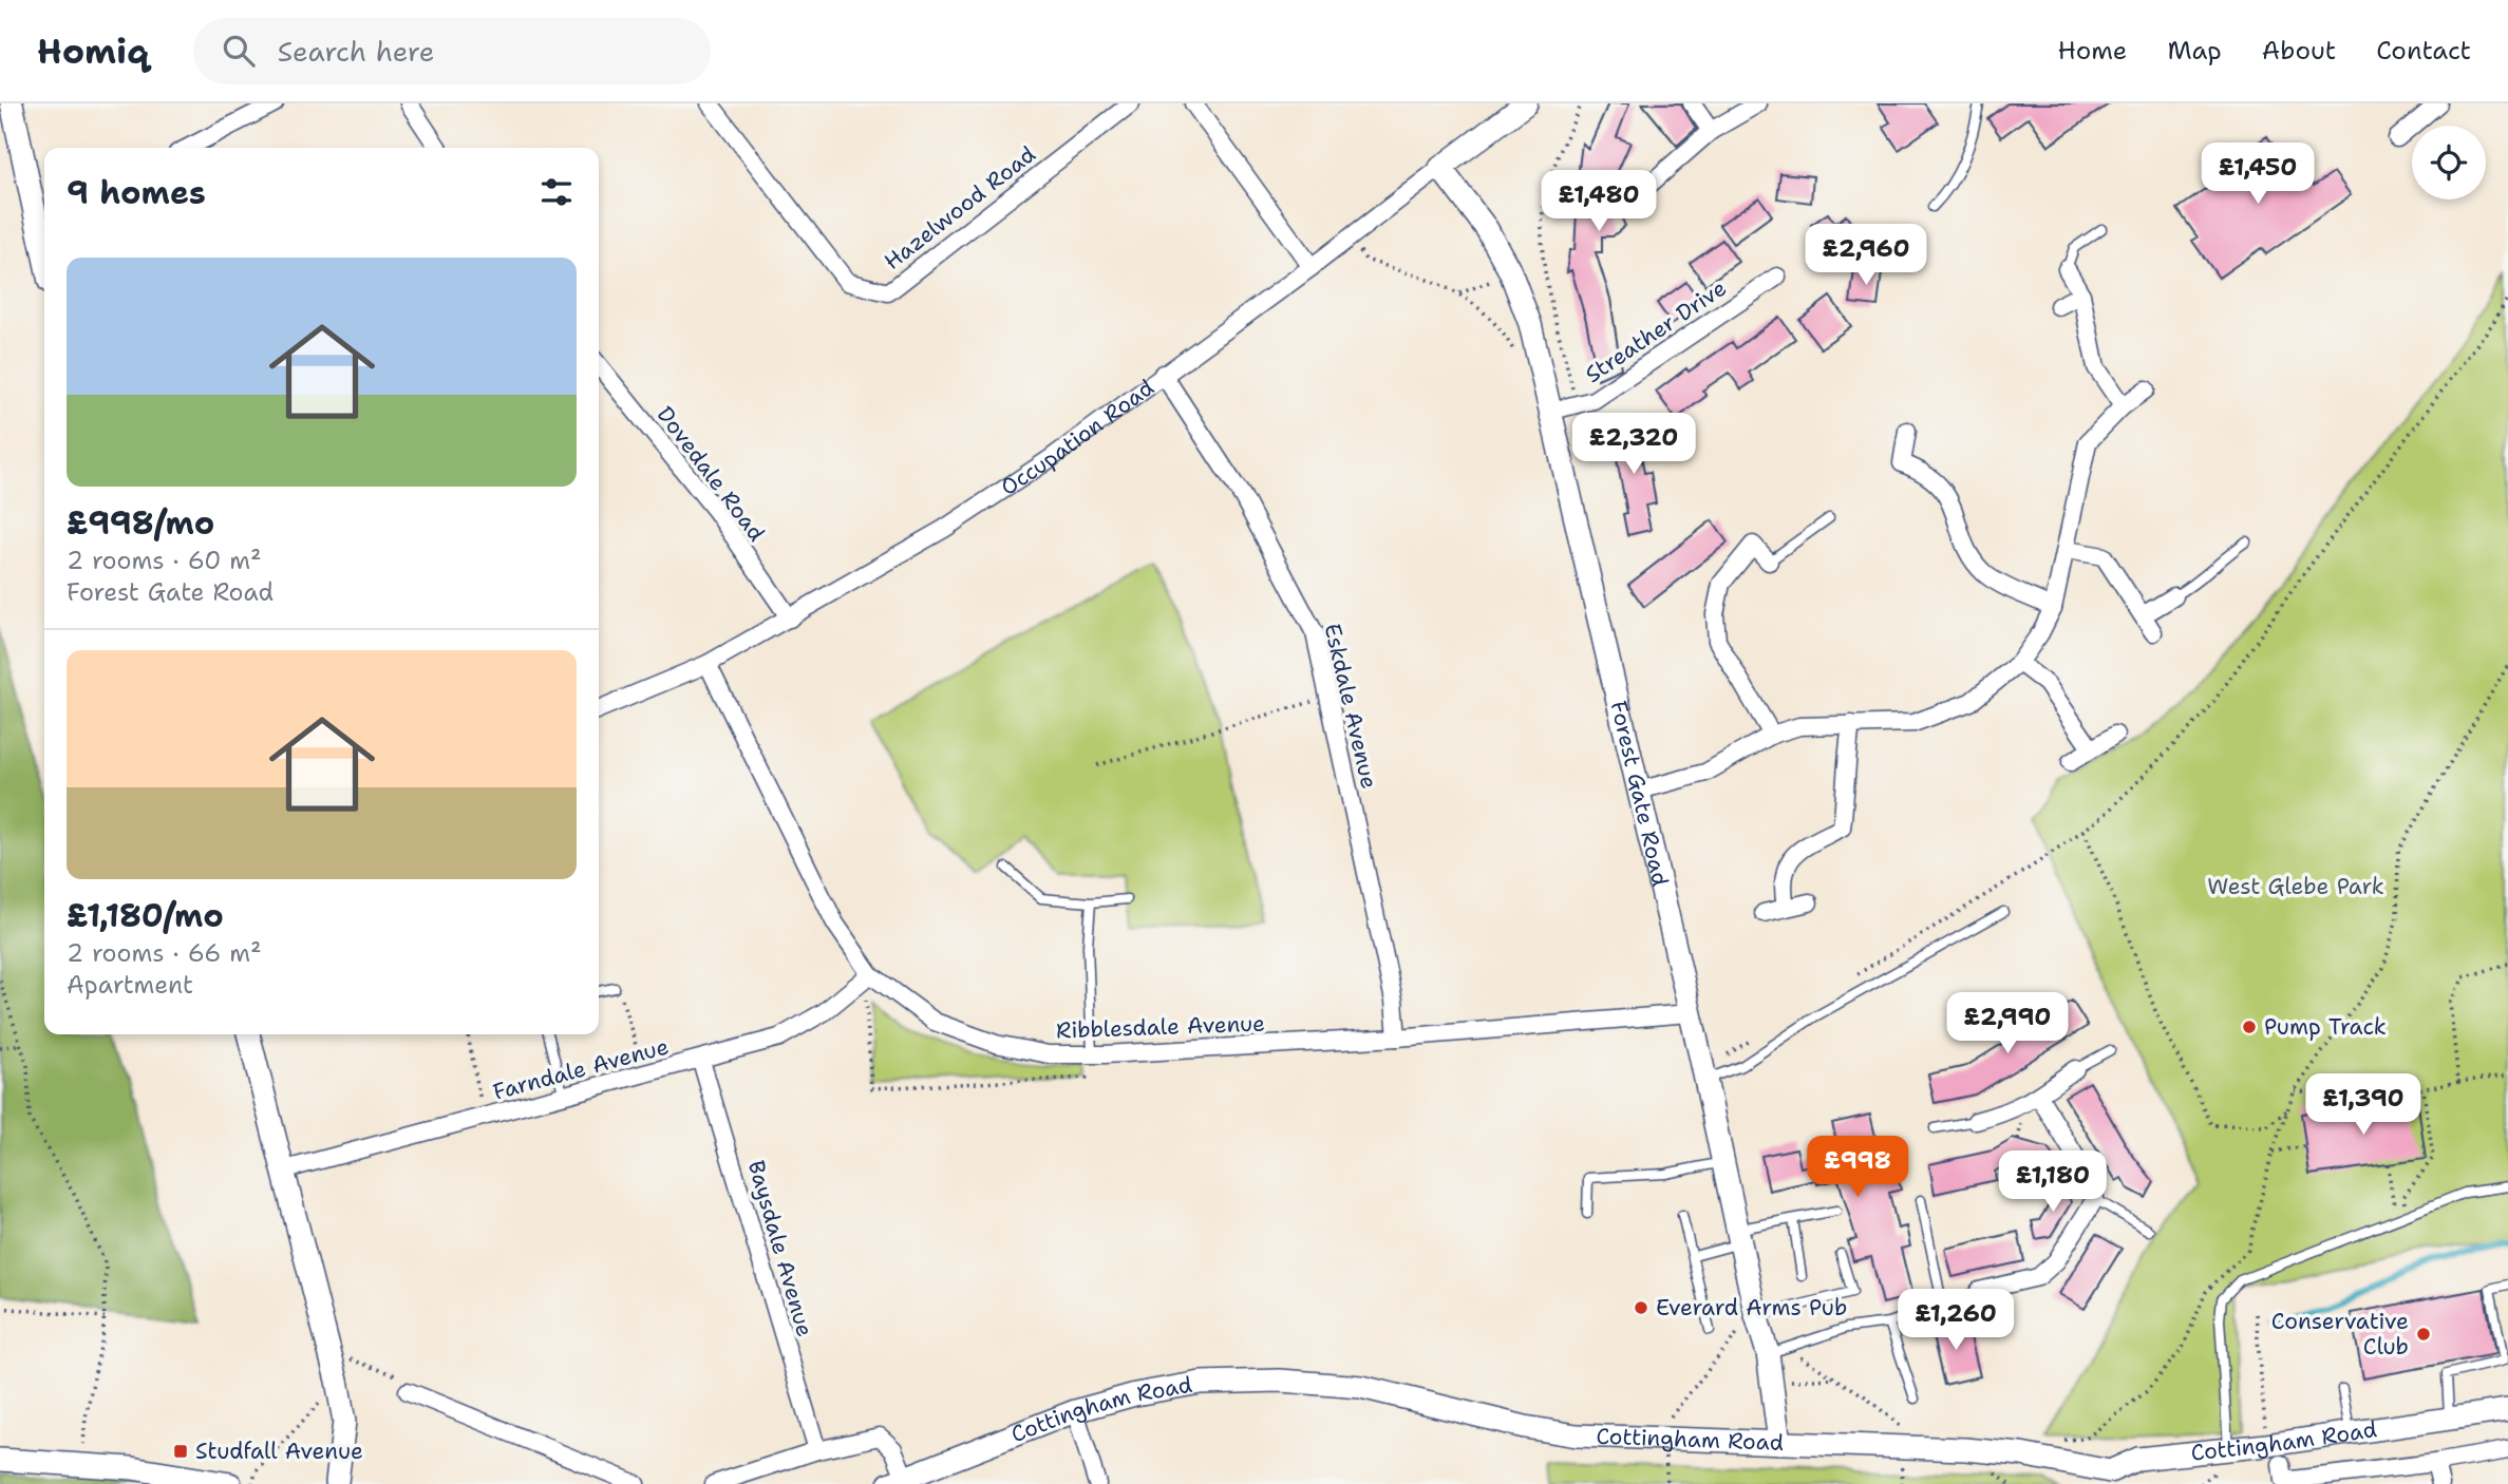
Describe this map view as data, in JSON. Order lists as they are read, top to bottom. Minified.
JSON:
{"streets":{"street":["Hazelwood Road","Streather Drive","Occupation Road","Dovedale Road","Eskdale Avenue","Forest Gate Road","Ribblesdale Avenue","Farndale Avenue","Baysdale Avenue","Cottingham Road"]},"crossings":[["Streather Drive","Forest Gate Road"],["Occupation Road","Dovedale Road"],["Occupation Road","Eskdale Avenue"],["Occupation Road","Forest Gate Road"],["Occupation Road","Ribblesdale Avenue"],["Eskdale Avenue","Ribblesdale Avenue"],["Forest Gate Road","Ribblesdale Avenue"],["Forest Gate Road","Cottingham Road"],["Ribblesdale Avenue","Farndale Avenue"],["Farndale Avenue","Baysdale Avenue"]],"parks":["West Glebe Park"],"places":{"other":["Pump Track","Everard Arms Pub","Conservative Club"],"transit":["Studfall Avenue"]},"page":{"header":"Homiq","search":"Search here","nav":["Home","Map","About","Contact"],"price":["£1,450","£1,480","£2,960","£2,320","£2,990","£1,390","£998","£1,180","£1,260"],"heading":"9 homes","list":[{"name":"£998/mo","note":"2 rooms · 60 m² · Forest Gate Road"},{"name":"£1,180/mo","note":"2 rooms · 66 m² · Apartment"}]}}
